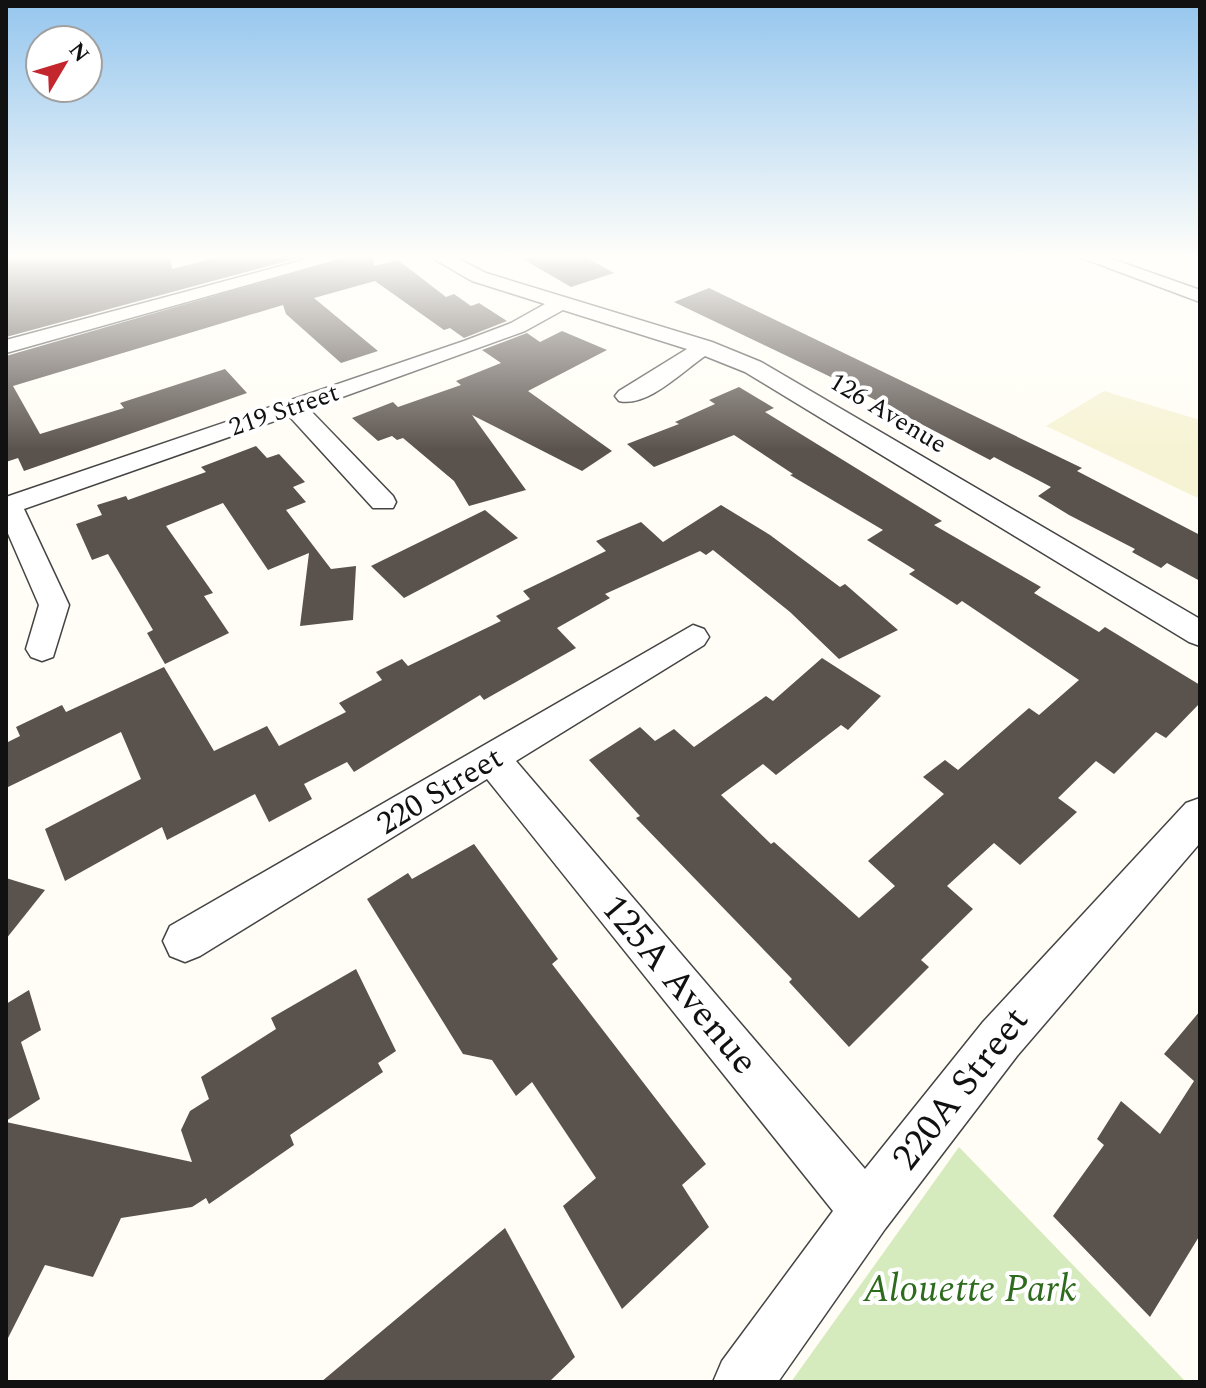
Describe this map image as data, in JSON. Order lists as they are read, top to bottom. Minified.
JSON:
{"streets":{"street":["219 Street","126 Avenue","220 Street","125A Avenue","220A Street"]},"crossings":[["220 Street","125A Avenue"],["125A Avenue","220A Street"]],"parks":["Alouette Park"],"north":"top right"}
